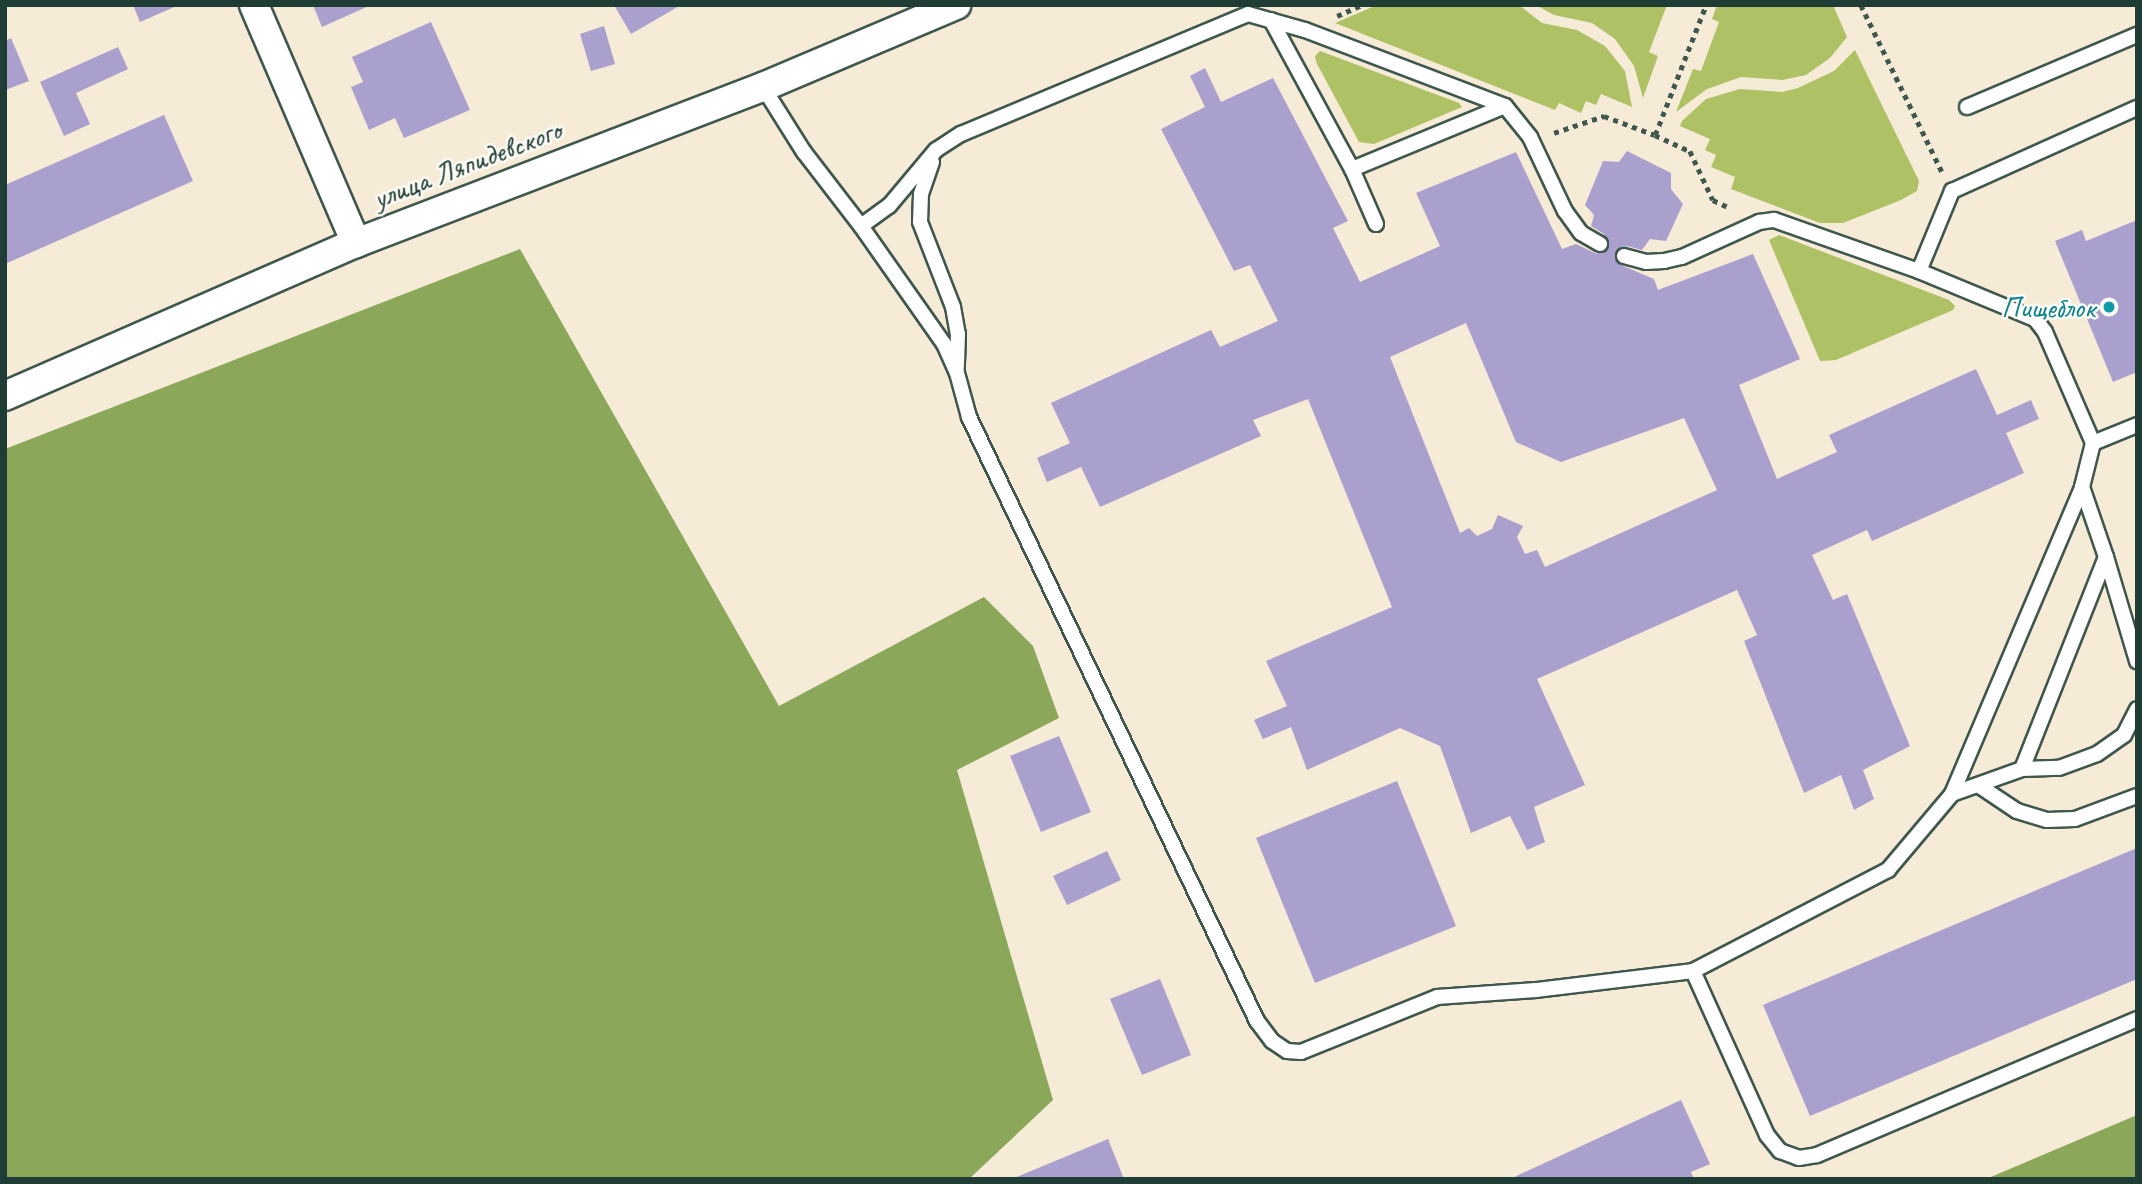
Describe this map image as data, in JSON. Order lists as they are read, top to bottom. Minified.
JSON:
{"streets":{"street":["улица Ляпидевского"]},"places":["Пищеблок"]}
